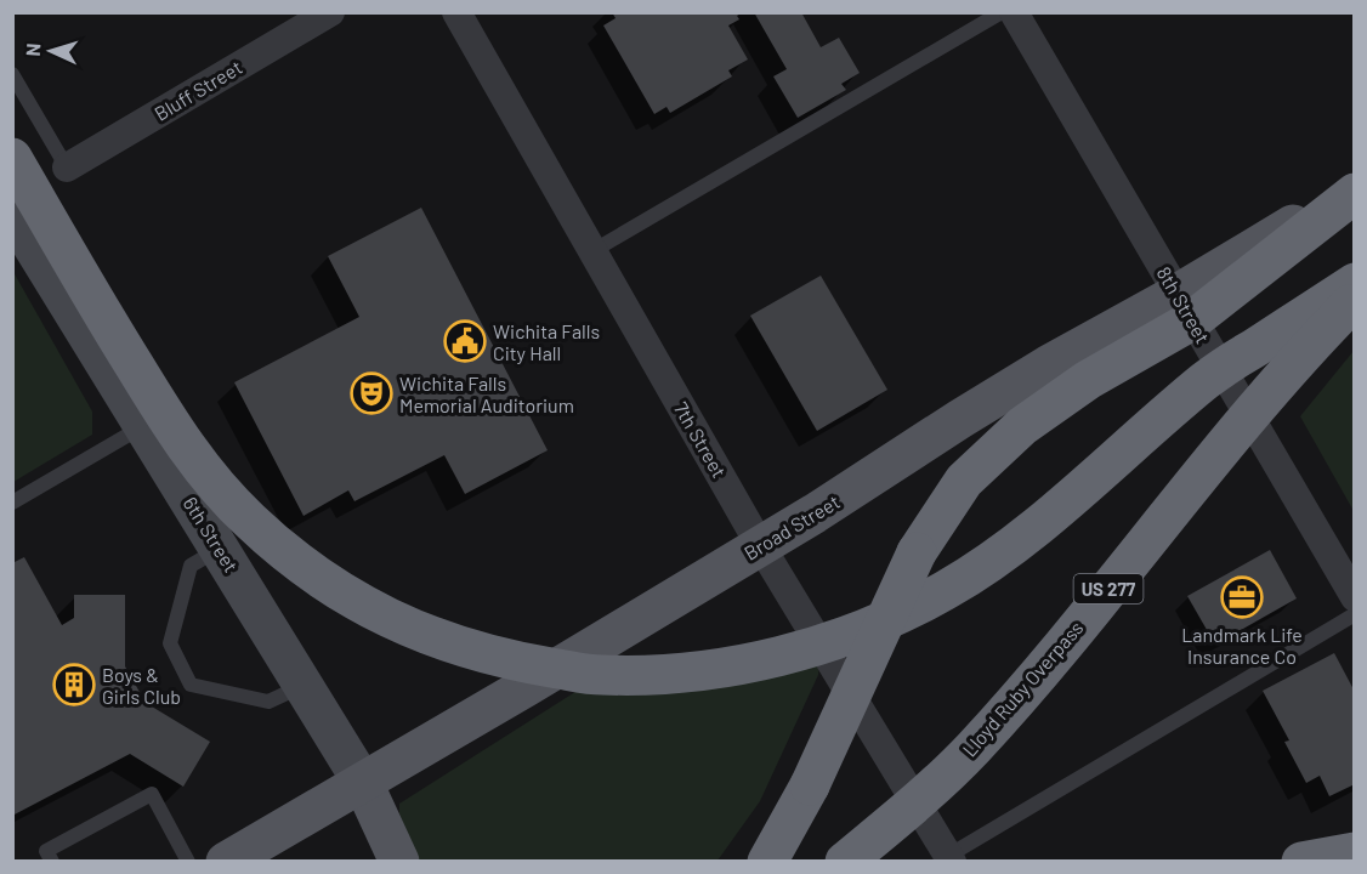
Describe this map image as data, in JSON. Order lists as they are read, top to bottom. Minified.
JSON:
{"streets":{"highway":["US 277","Lloyd Ruby Overpass"],"main road":["Broad Street","6th Street"],"street":["Bluff Street","8th Street","7th Street"]},"crossings":[["8th Street","Broad Street"],["7th Street","Broad Street"],["Broad Street","6th Street"]],"places":{"public building":["Wichita Falls City Hall"],"theatre":["Wichita Falls Memorial Auditorium"],"office":["Landmark Life Insurance Co"],"building":["Boys & Girls Club"]},"north":"left"}
